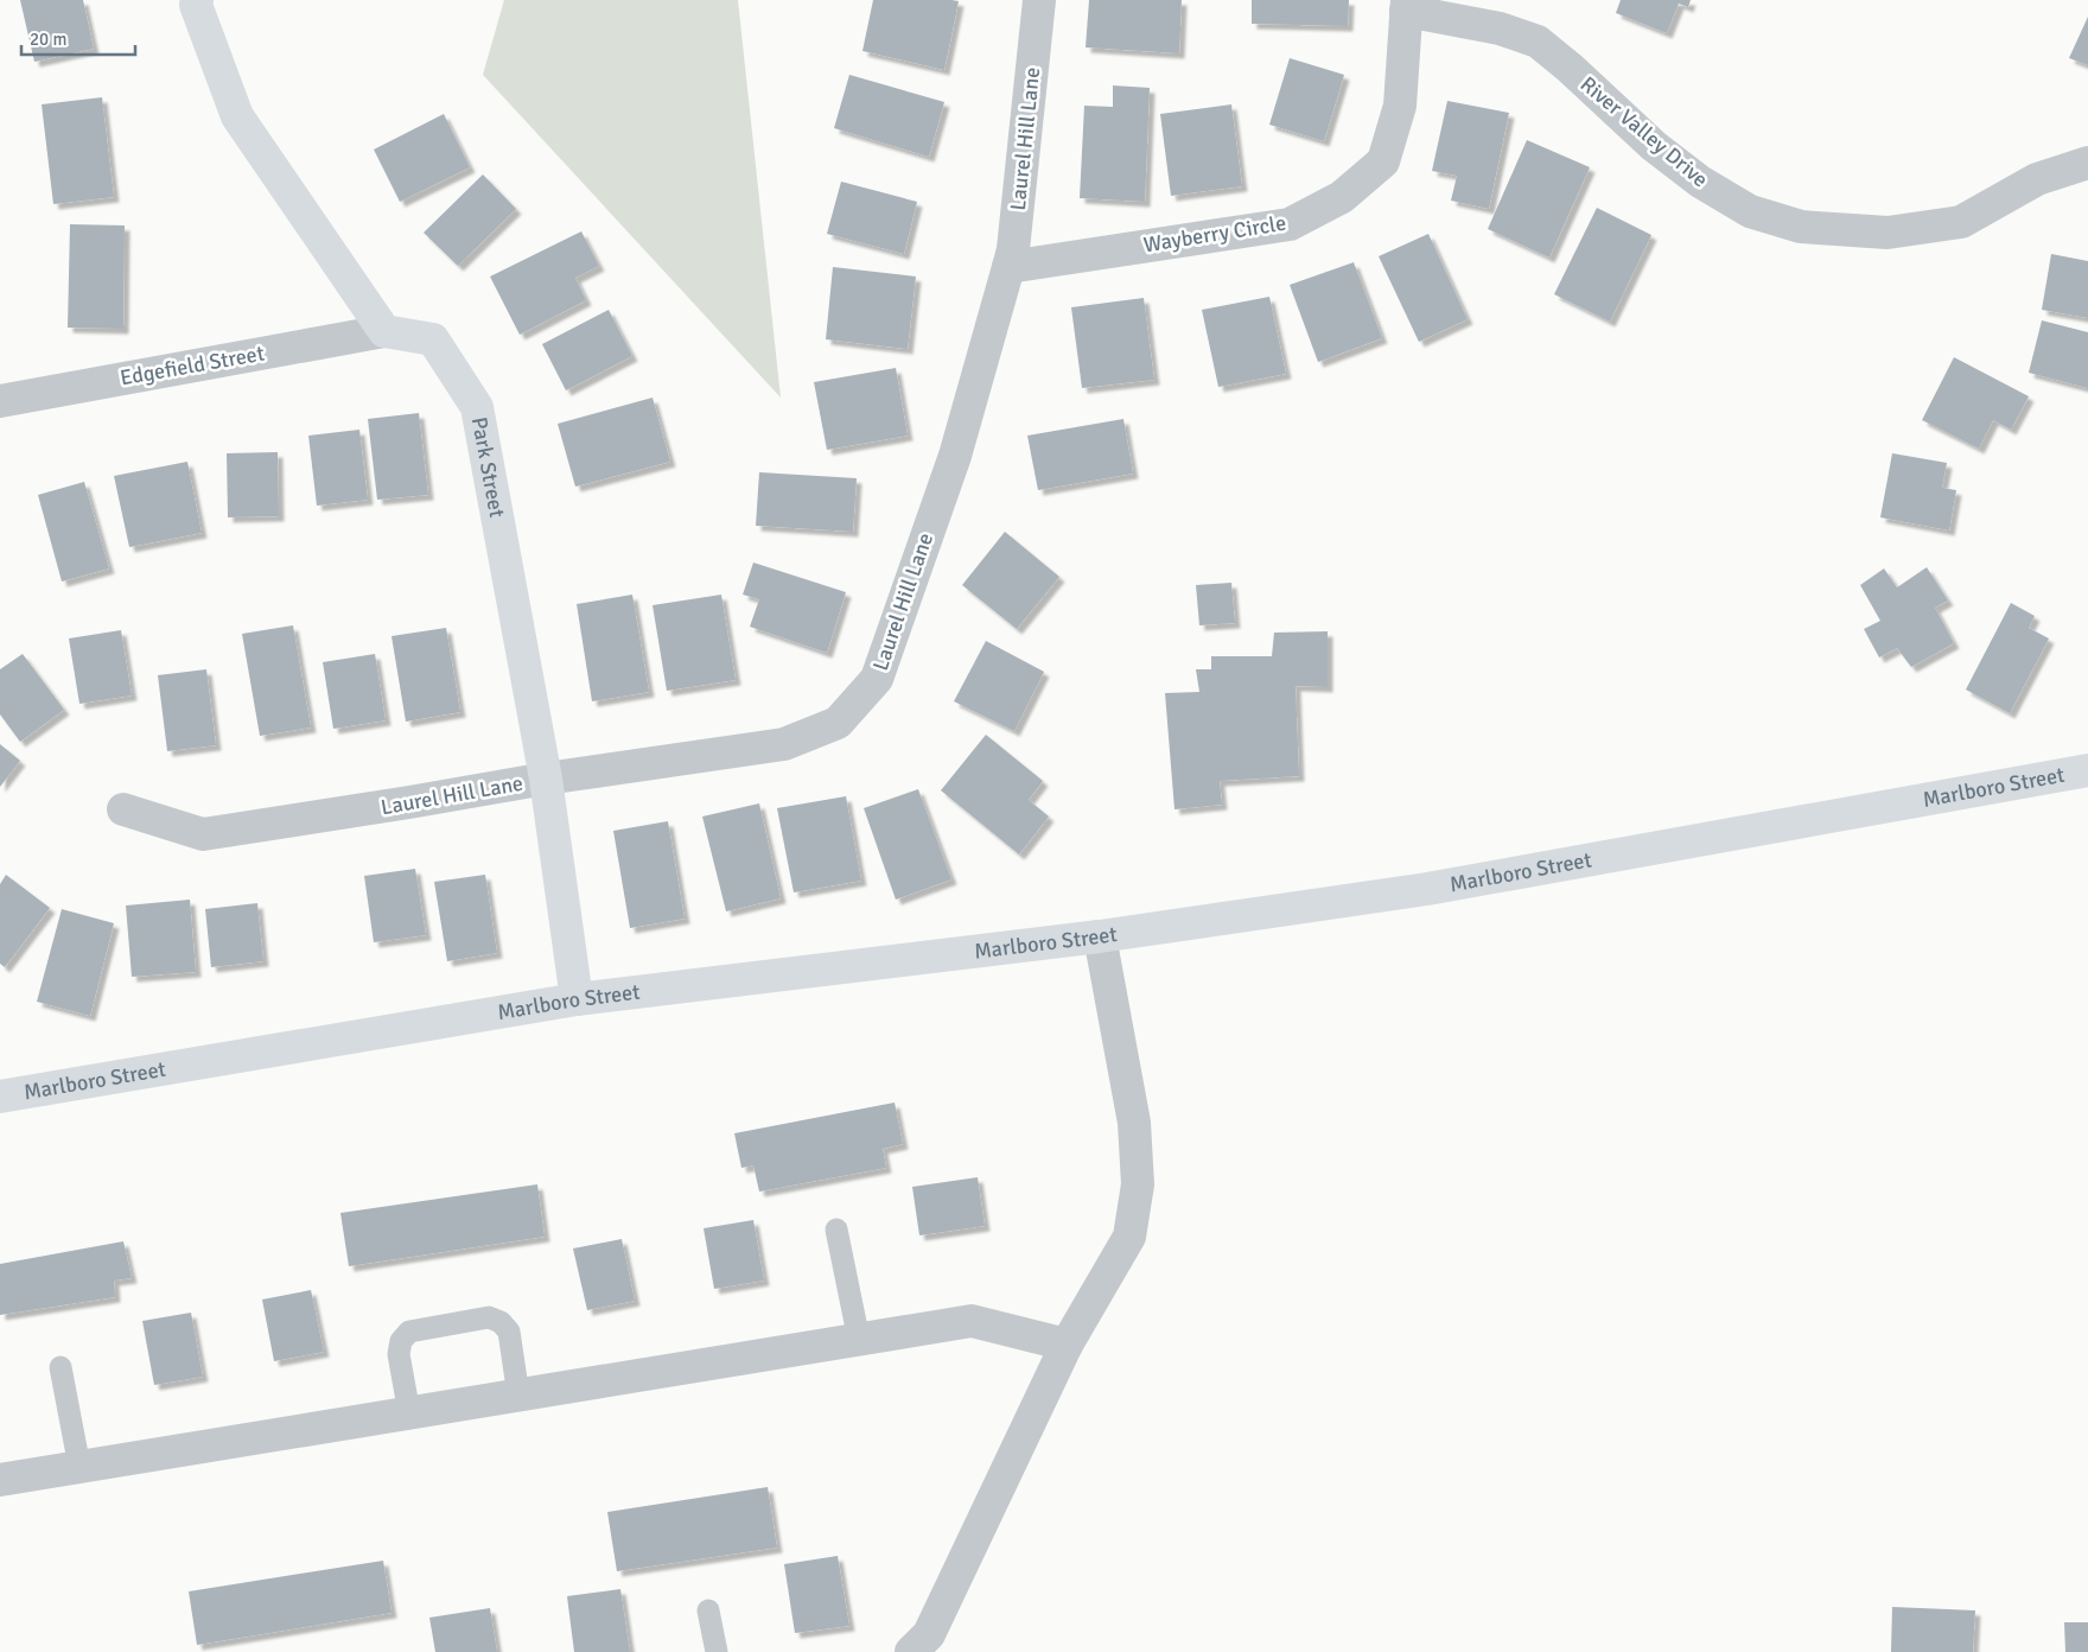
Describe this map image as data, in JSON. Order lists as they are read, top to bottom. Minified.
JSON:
{"streets":{"street":["River Valley Drive","Laurel Hill Lane","Wayberry Circle","Edgefield Street","Park Street","Marlboro Street"]},"crossings":[["River Valley Drive","Wayberry Circle"],["Laurel Hill Lane","Wayberry Circle"],["Laurel Hill Lane","Park Street"],["Edgefield Street","Park Street"],["Park Street","Marlboro Street"]],"scale_bar":"20 m"}
